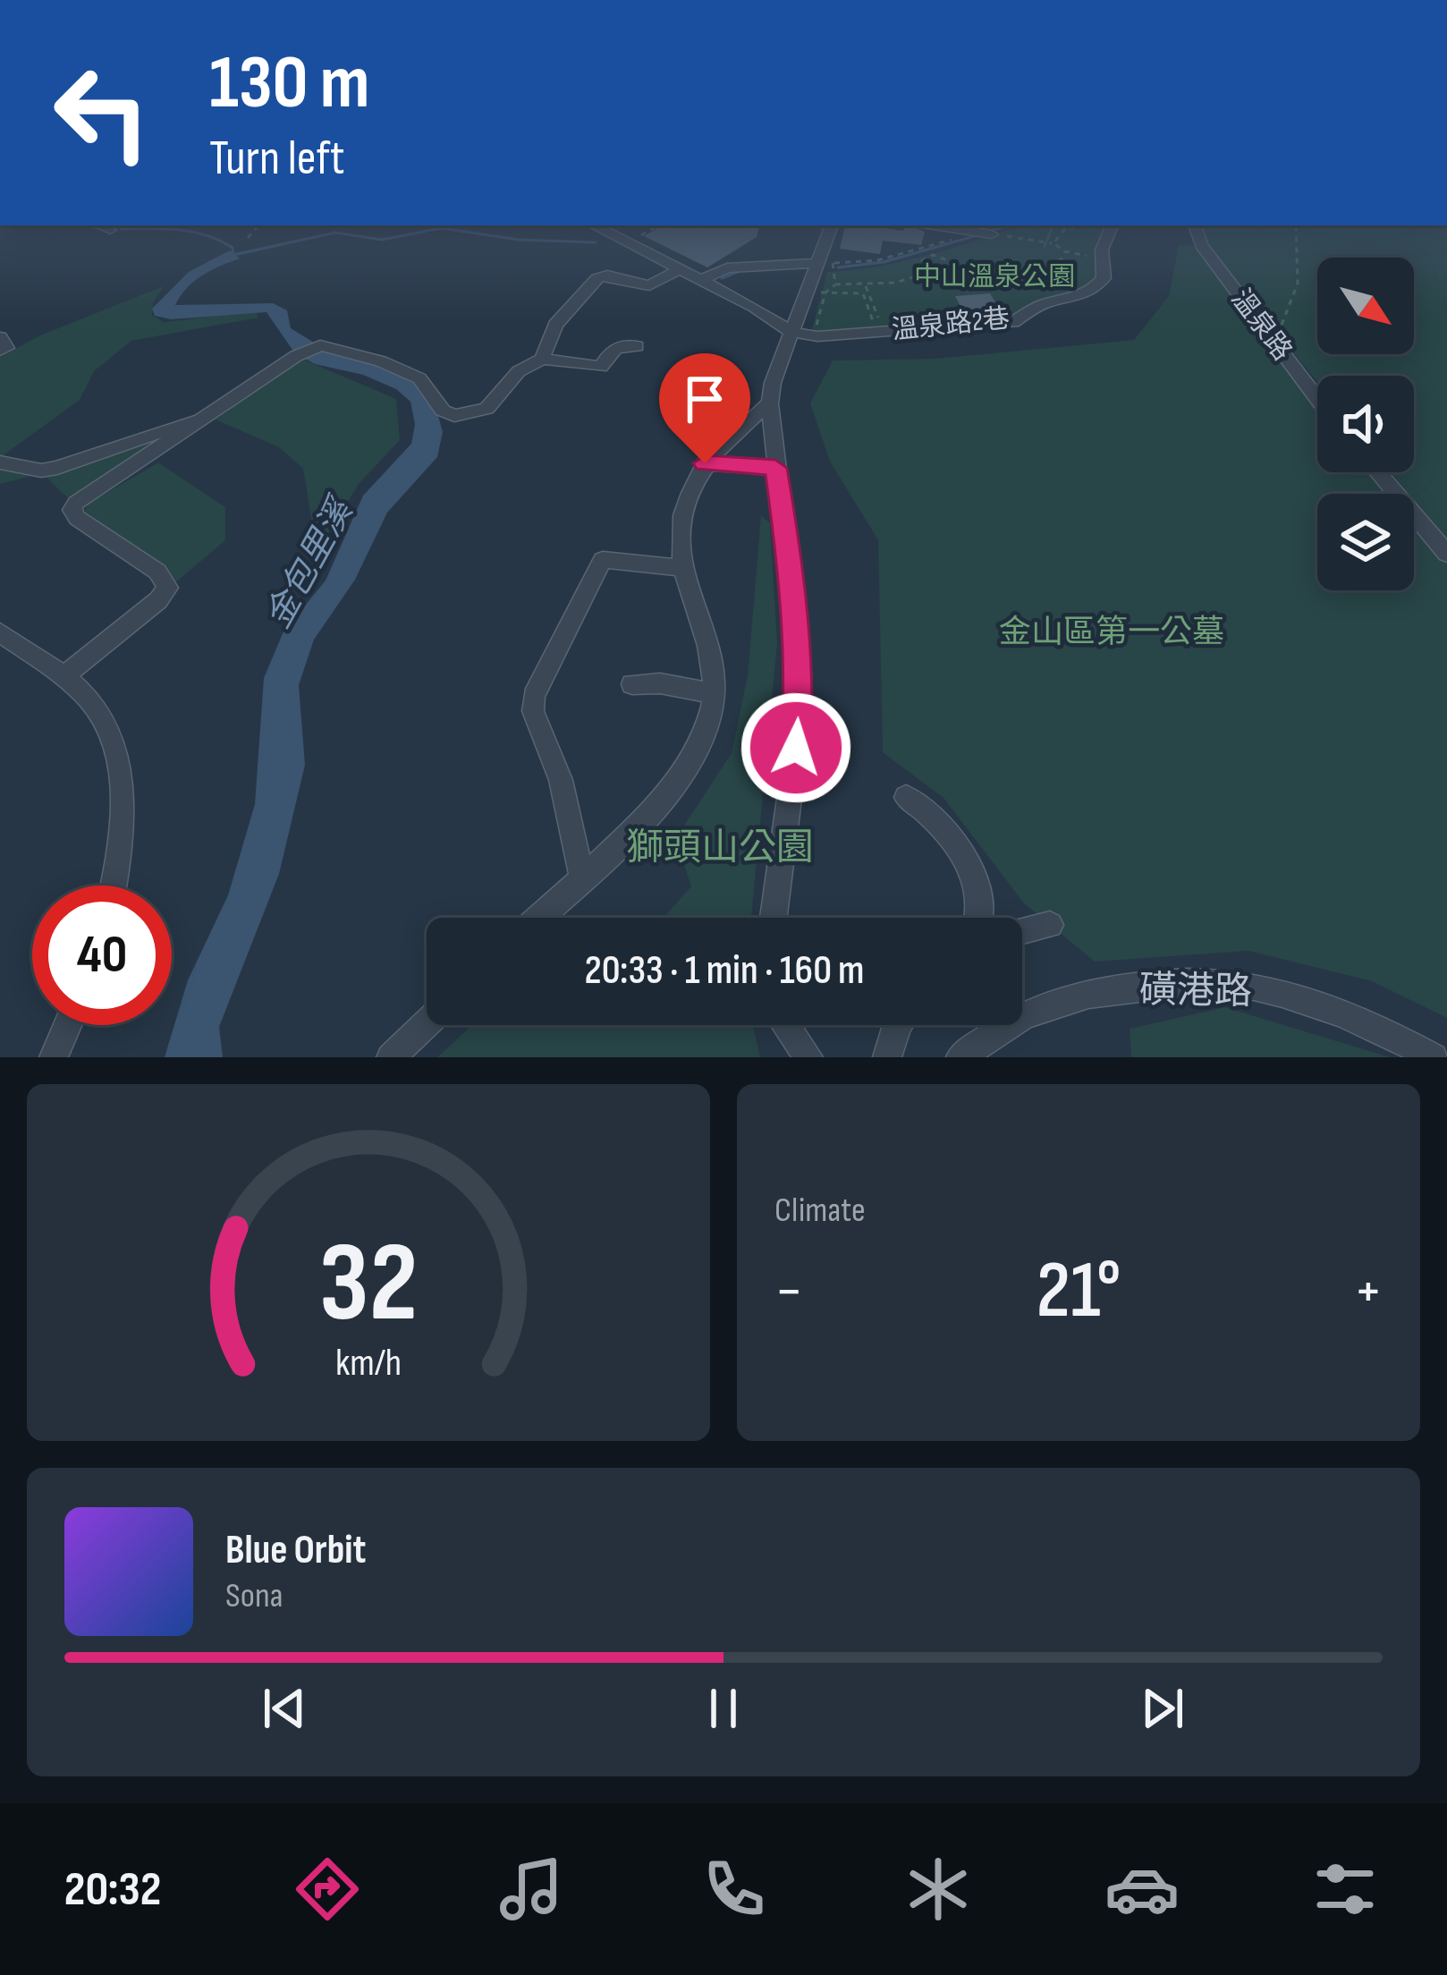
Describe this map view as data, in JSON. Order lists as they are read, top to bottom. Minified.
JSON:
{"streets":{"street":["溫泉路2巷","溫泉路","磺港路"]},"water":["金包里溪"],"parks":["中山溫泉公園","金山區第一公墓","獅頭山公園"],"north":"bottom right","page":{"turn":["130 m","Turn left"],"limit":"40","trip":"20:33 · 1 min · 160 m","tile":"Climate","heat":["−","21°","+"],"song":["Blue Orbit","Sona"],"tabs":"20:32","gauge":["32","km/h"]}}
